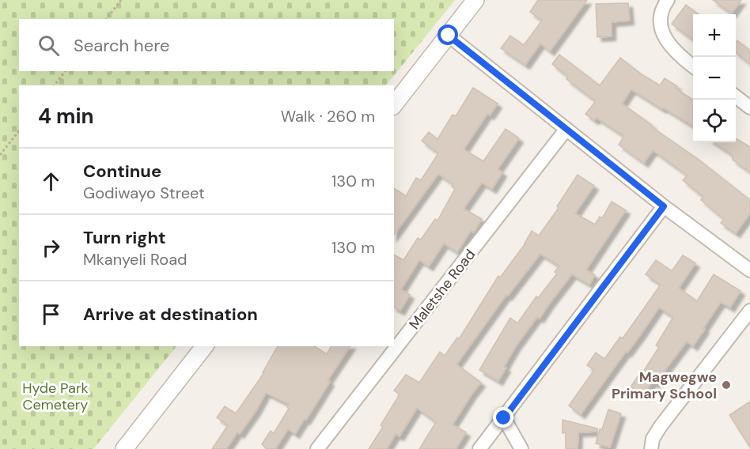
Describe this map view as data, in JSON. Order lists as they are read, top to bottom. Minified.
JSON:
{"streets":{"street":["Maletshe Road"]},"parks":["Hyde Park Cemetery"],"places":["Magwegwe Primary School"],"page":{"map_buttons":["+","−"],"search":"Search here","heading":["4 min","Walk · 260 m"],"list":[["Continue","Godiwayo Street","130 m"],["Turn right","Mkanyeli Road","130 m"],"Arrive at destination"]}}
